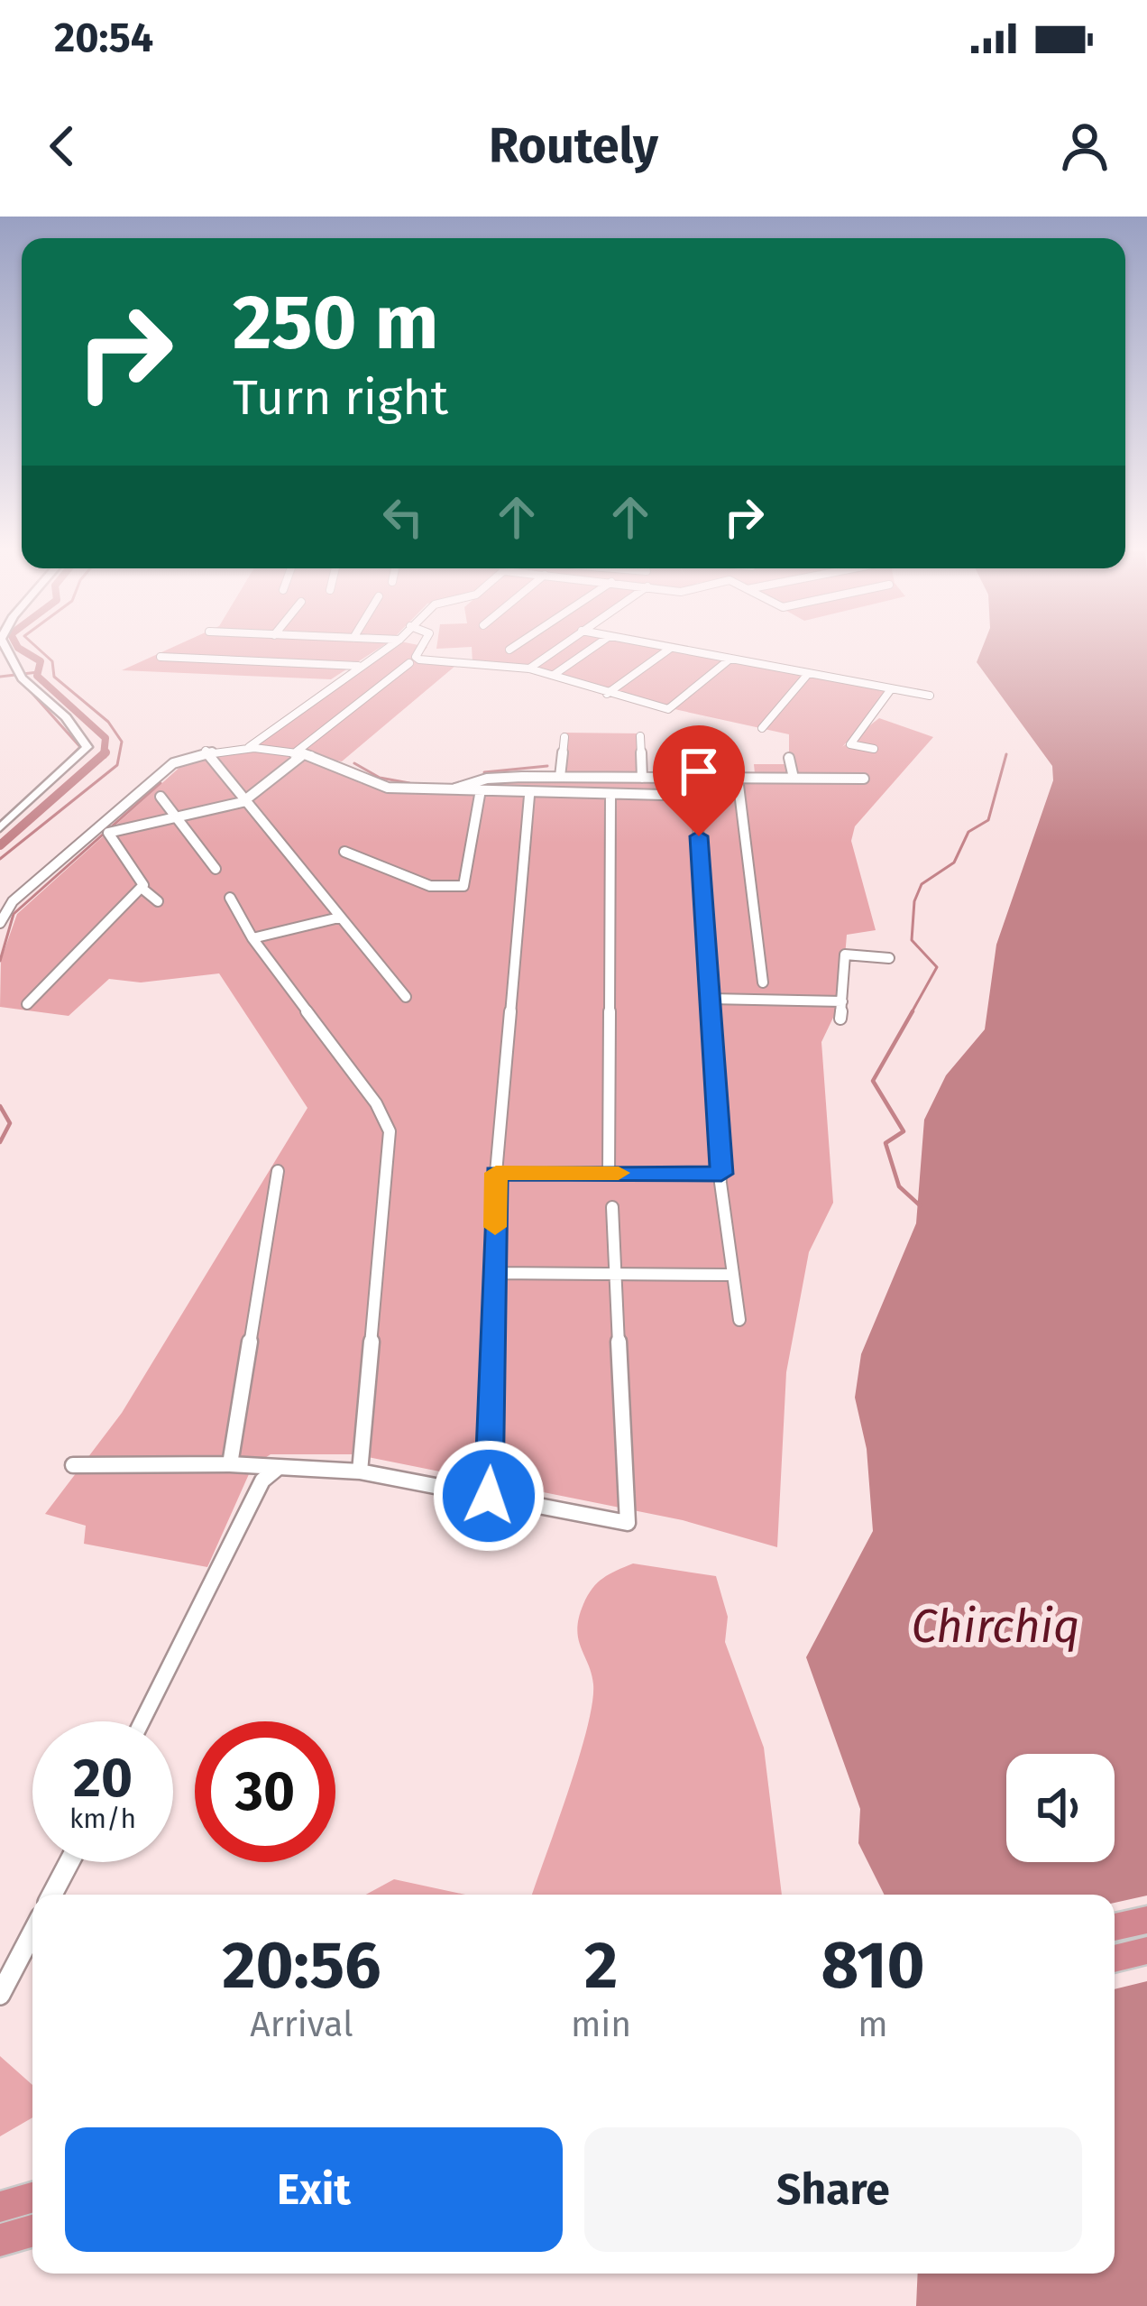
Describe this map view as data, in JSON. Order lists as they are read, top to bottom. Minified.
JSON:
{"water":["Chirchiq"],"page":{"status":"20:54","header":"Routely","turn":["250 m","Turn right"],"speed":"20 km/h","limit":"30","eta":["20:56","Arrival","2","min","810","m"],"buttons":["Exit","Share"]}}
